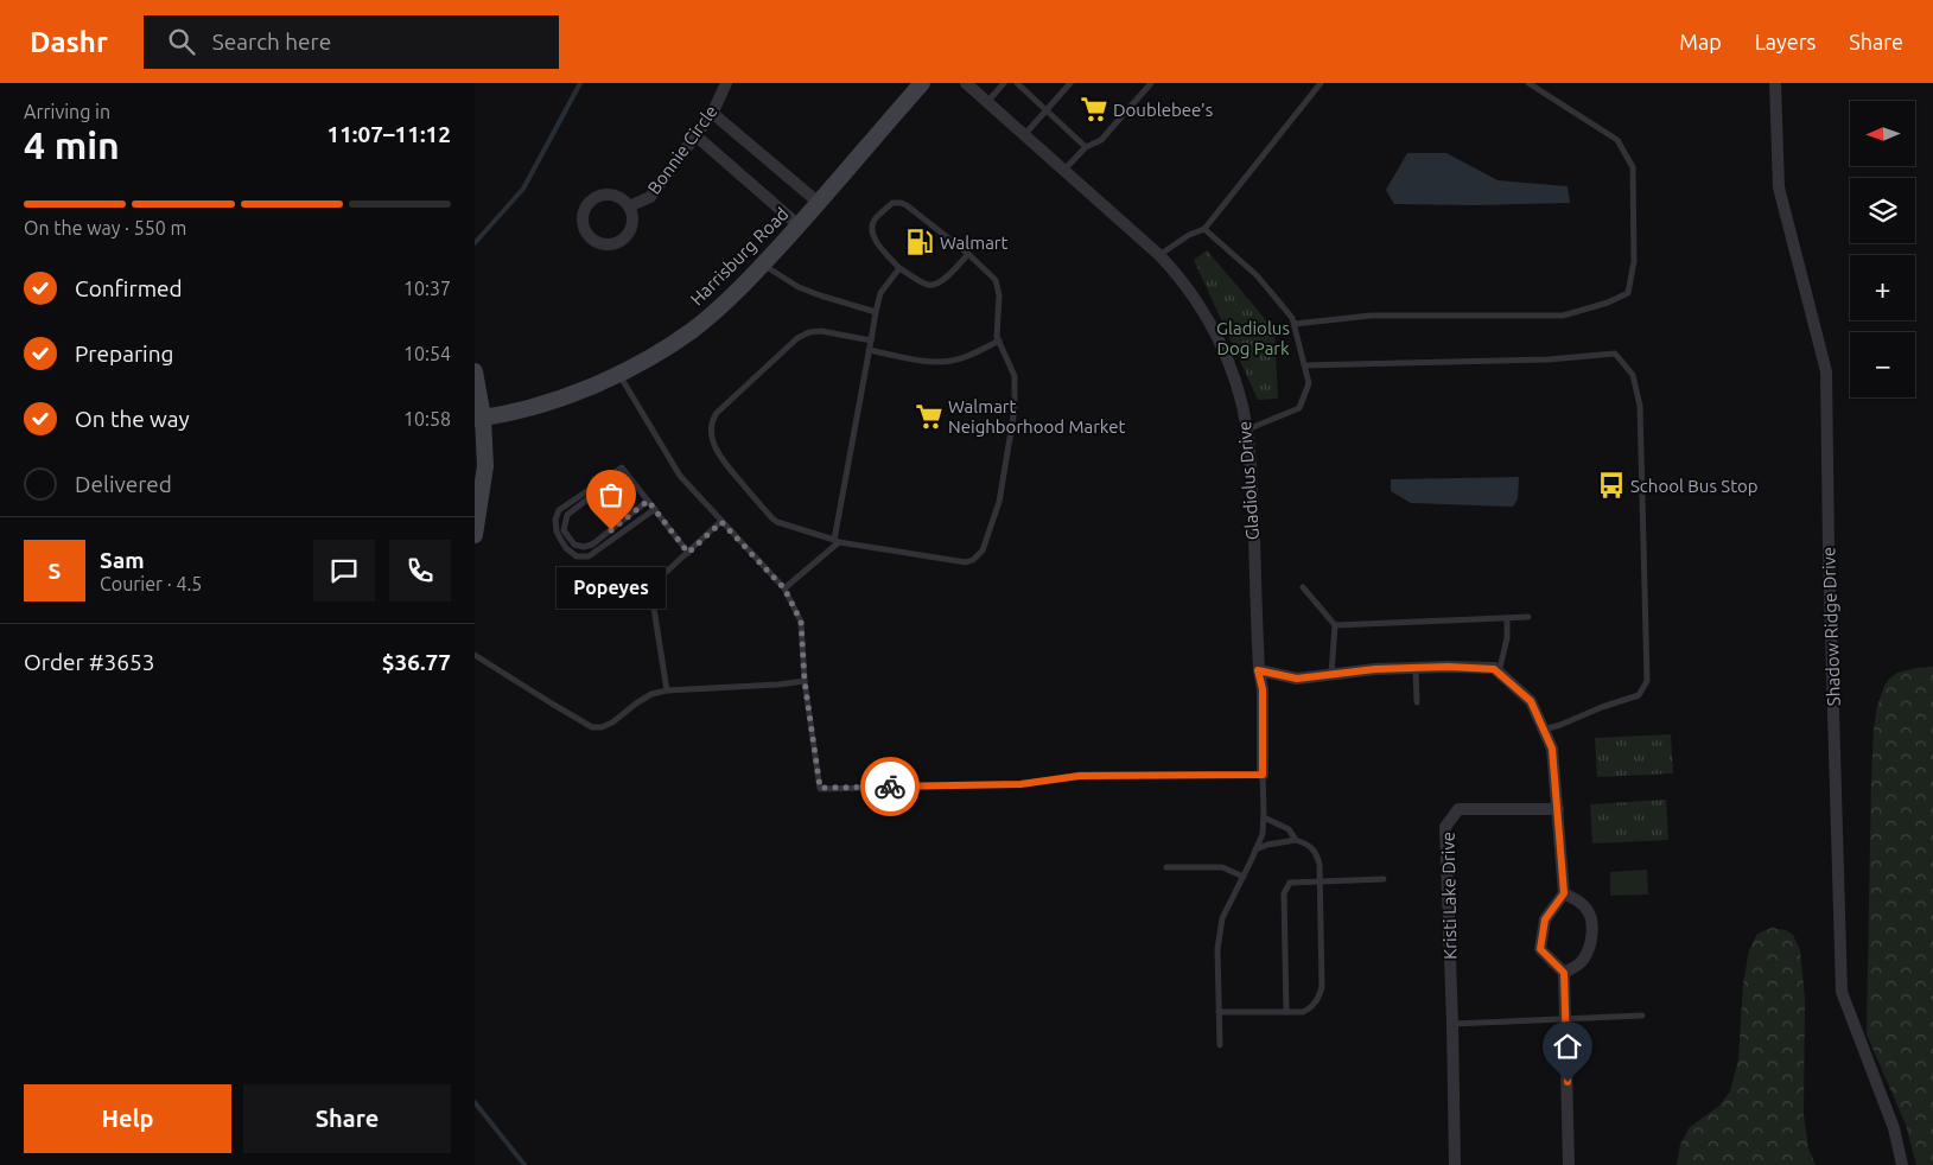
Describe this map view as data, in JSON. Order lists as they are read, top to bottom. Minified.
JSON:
{"streets":{"main road":["Harrisburg Road"],"street":["Bonnie Circle","Gladiolus Drive","Shadow Ridge Drive","Kristi Lake Drive"]},"parks":["Gladiolus Dog Park"],"places":{"supermarket":["Doublebee's","Walmart Neighborhood Market"],"fuel station":["Walmart"],"bus stop":["School Bus Stop"],"other":["Popeyes"]},"north":"left","page":{"header":"Dashr","search":"Search here","nav":["Map","Layers","Share"],"heading":["4 min","Arriving in","11:07–11:12"],"panel":["Sam","Courier · 4.5","Order #3653","$36.77"],"map_buttons":["+","−"],"bar":"On the way · 550 m","list":[["Confirmed","10:37"],["Preparing","10:54"],["On the way","10:58"],"Delivered"],"round":"S","bubble":"Popeyes","buttons":["Help","Share"]}}
